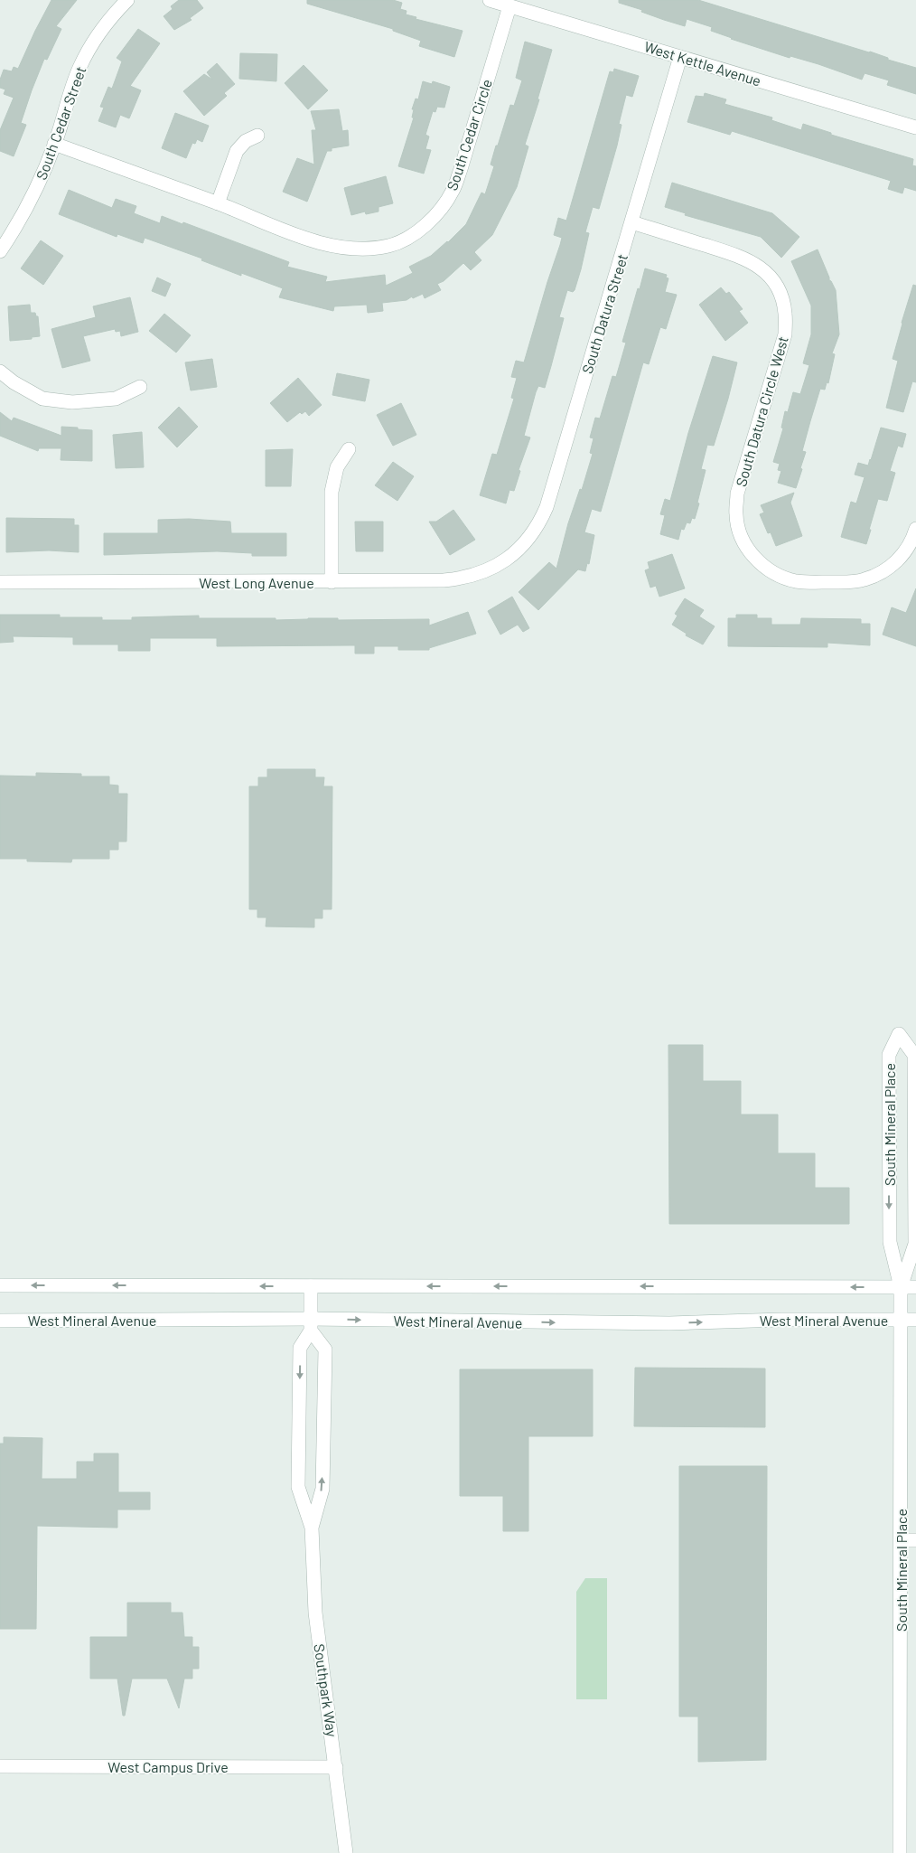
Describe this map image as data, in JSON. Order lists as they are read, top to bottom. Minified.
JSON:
{"streets":{"street":["West Kettle Avenue","South Cedar Street","South Cedar Circle","South Datura Street","South Datura Circle West","West Long Avenue","South Mineral Place","West Mineral Avenue","Southpark Way","West Campus Drive"]},"crossings":[["West Kettle Avenue","South Cedar Circle"],["West Kettle Avenue","South Datura Street"],["South Cedar Street","South Cedar Circle"],["South Datura Street","South Datura Circle West"],["South Datura Street","West Long Avenue"],["South Mineral Place","West Mineral Avenue"],["West Mineral Avenue","Southpark Way"],["Southpark Way","West Campus Drive"]]}
